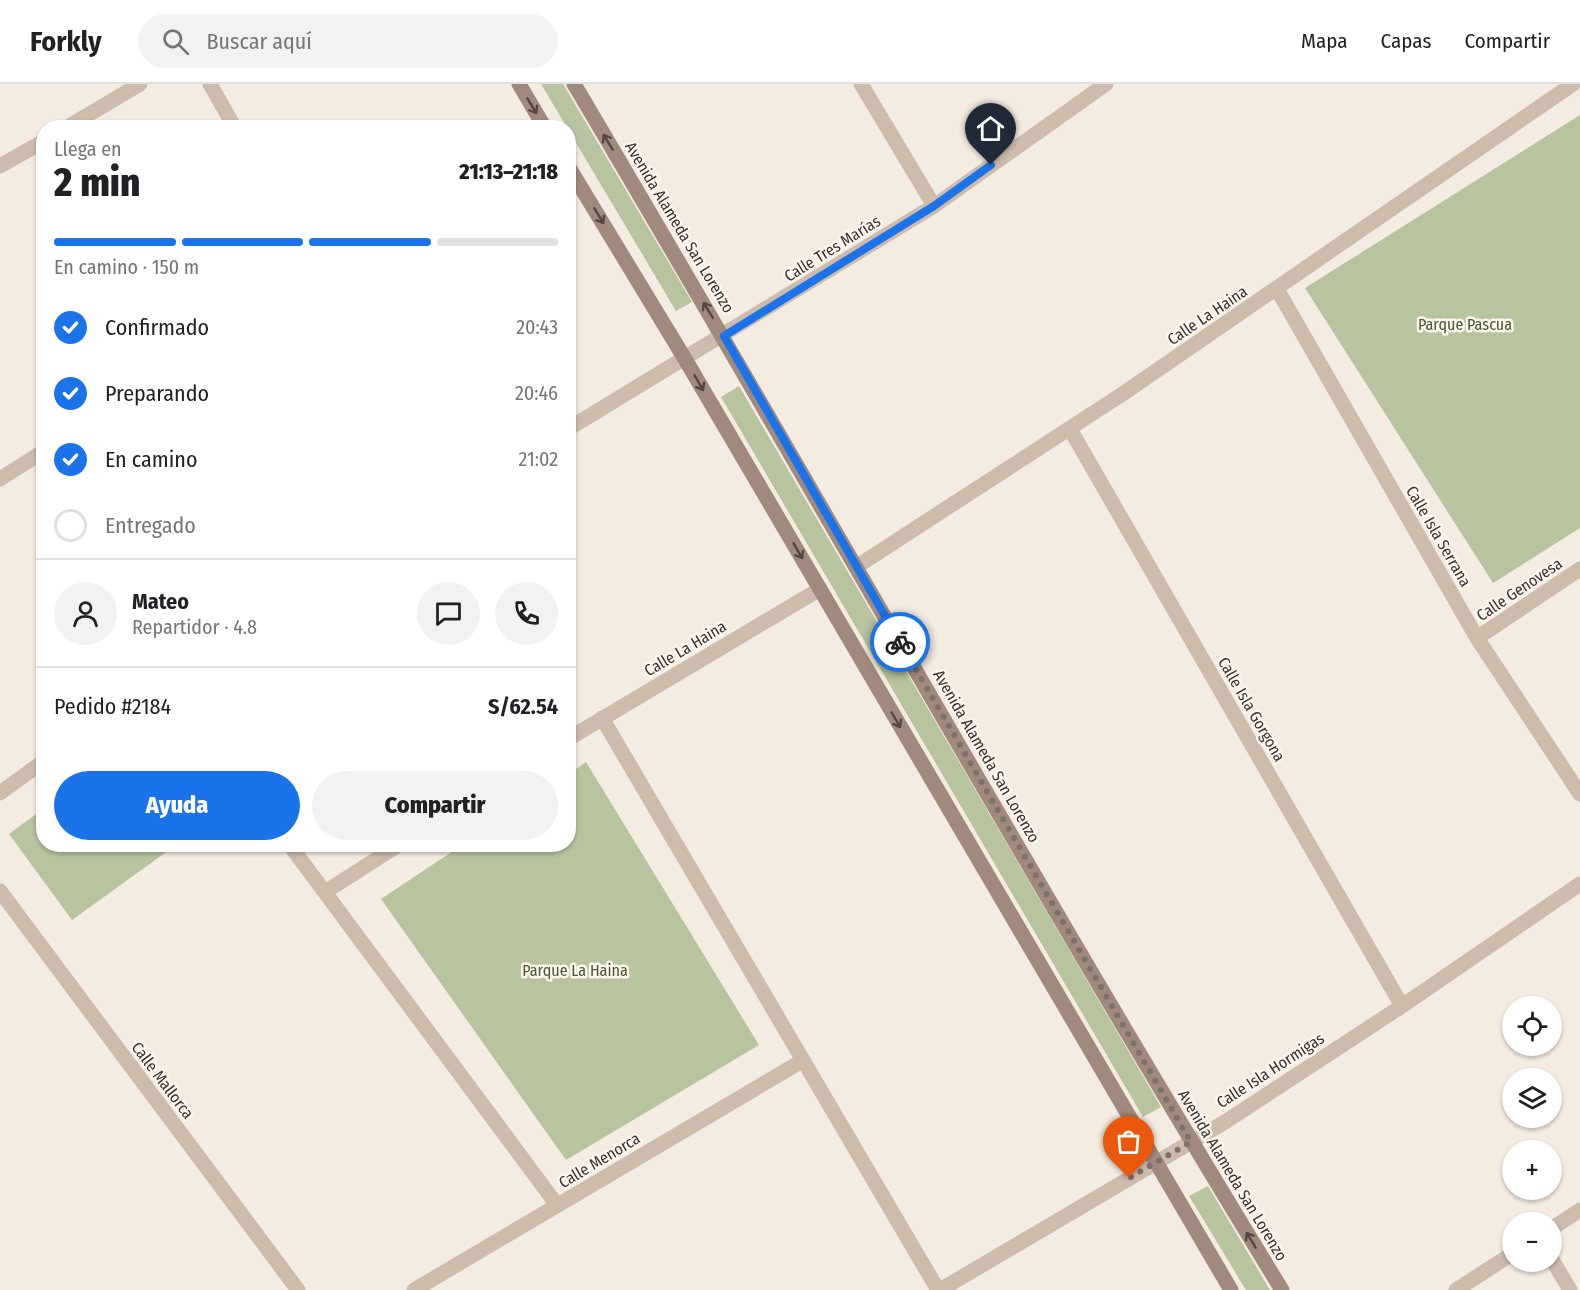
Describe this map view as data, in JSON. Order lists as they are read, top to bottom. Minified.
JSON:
{"streets":{"street":["Avenida Alameda San Lorenzo","Calle Tres Marías","Calle La Haina","Calle Isla Serrana","Calle Genovesa","Calle Isla Gorgona","Calle Isla Hormigas","Calle Mallorca","Calle Menorca"]},"crossings":[["Avenida Alameda San Lorenzo","Calle Tres Marías"],["Avenida Alameda San Lorenzo","Calle La Haina"],["Avenida Alameda San Lorenzo","Calle Isla Hormigas"],["Calle La Haina","Calle Isla Serrana"],["Calle La Haina","Calle Isla Gorgona"],["Calle Isla Serrana","Calle Genovesa"],["Calle Isla Gorgona","Calle Isla Hormigas"]],"parks":["Parque Pascua","Parque La Haina"],"page":{"header":"Forkly","search":"Buscar aquí","nav":["Mapa","Capas","Compartir"],"heading":["2 min","Llega en","21:13–21:18"],"panel":["Mateo","Repartidor · 4.8","Pedido #2184","S/62.54"],"bar":"En camino · 150 m","list":[["Confirmado","20:43"],["Preparando","20:46"],["En camino","21:02"],"Entregado"],"buttons":["Ayuda","Compartir"],"map_buttons":["+","−"]}}
